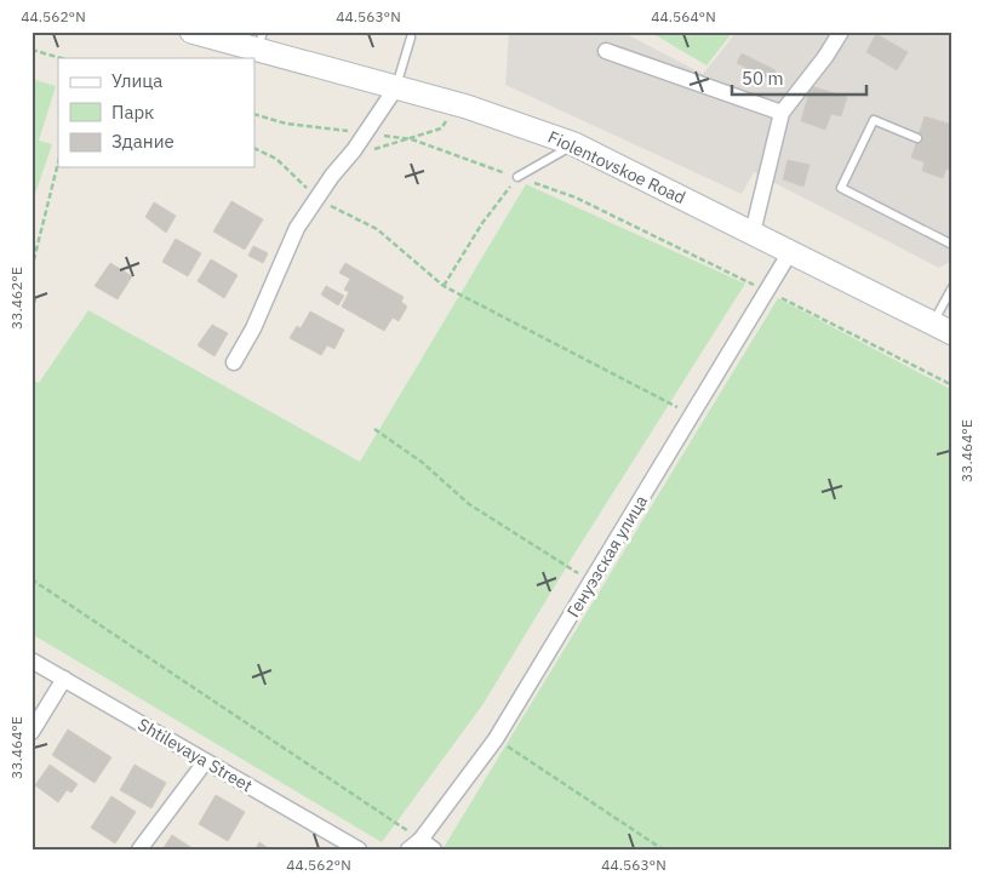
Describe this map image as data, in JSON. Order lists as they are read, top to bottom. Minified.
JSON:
{"streets":{"main road":["Fiolentovskoe Road"],"street":["Генуэзская улица","Shtilevaya Street"]},"crossings":[["Fiolentovskoe Road","Генуэзская улица"]],"legend":["Улица","Парк","Здание"],"scale_bar":"50 m","coordinates":["44.562°N","44.563°N","44.564°N","33.462°E","33.464°E"]}
